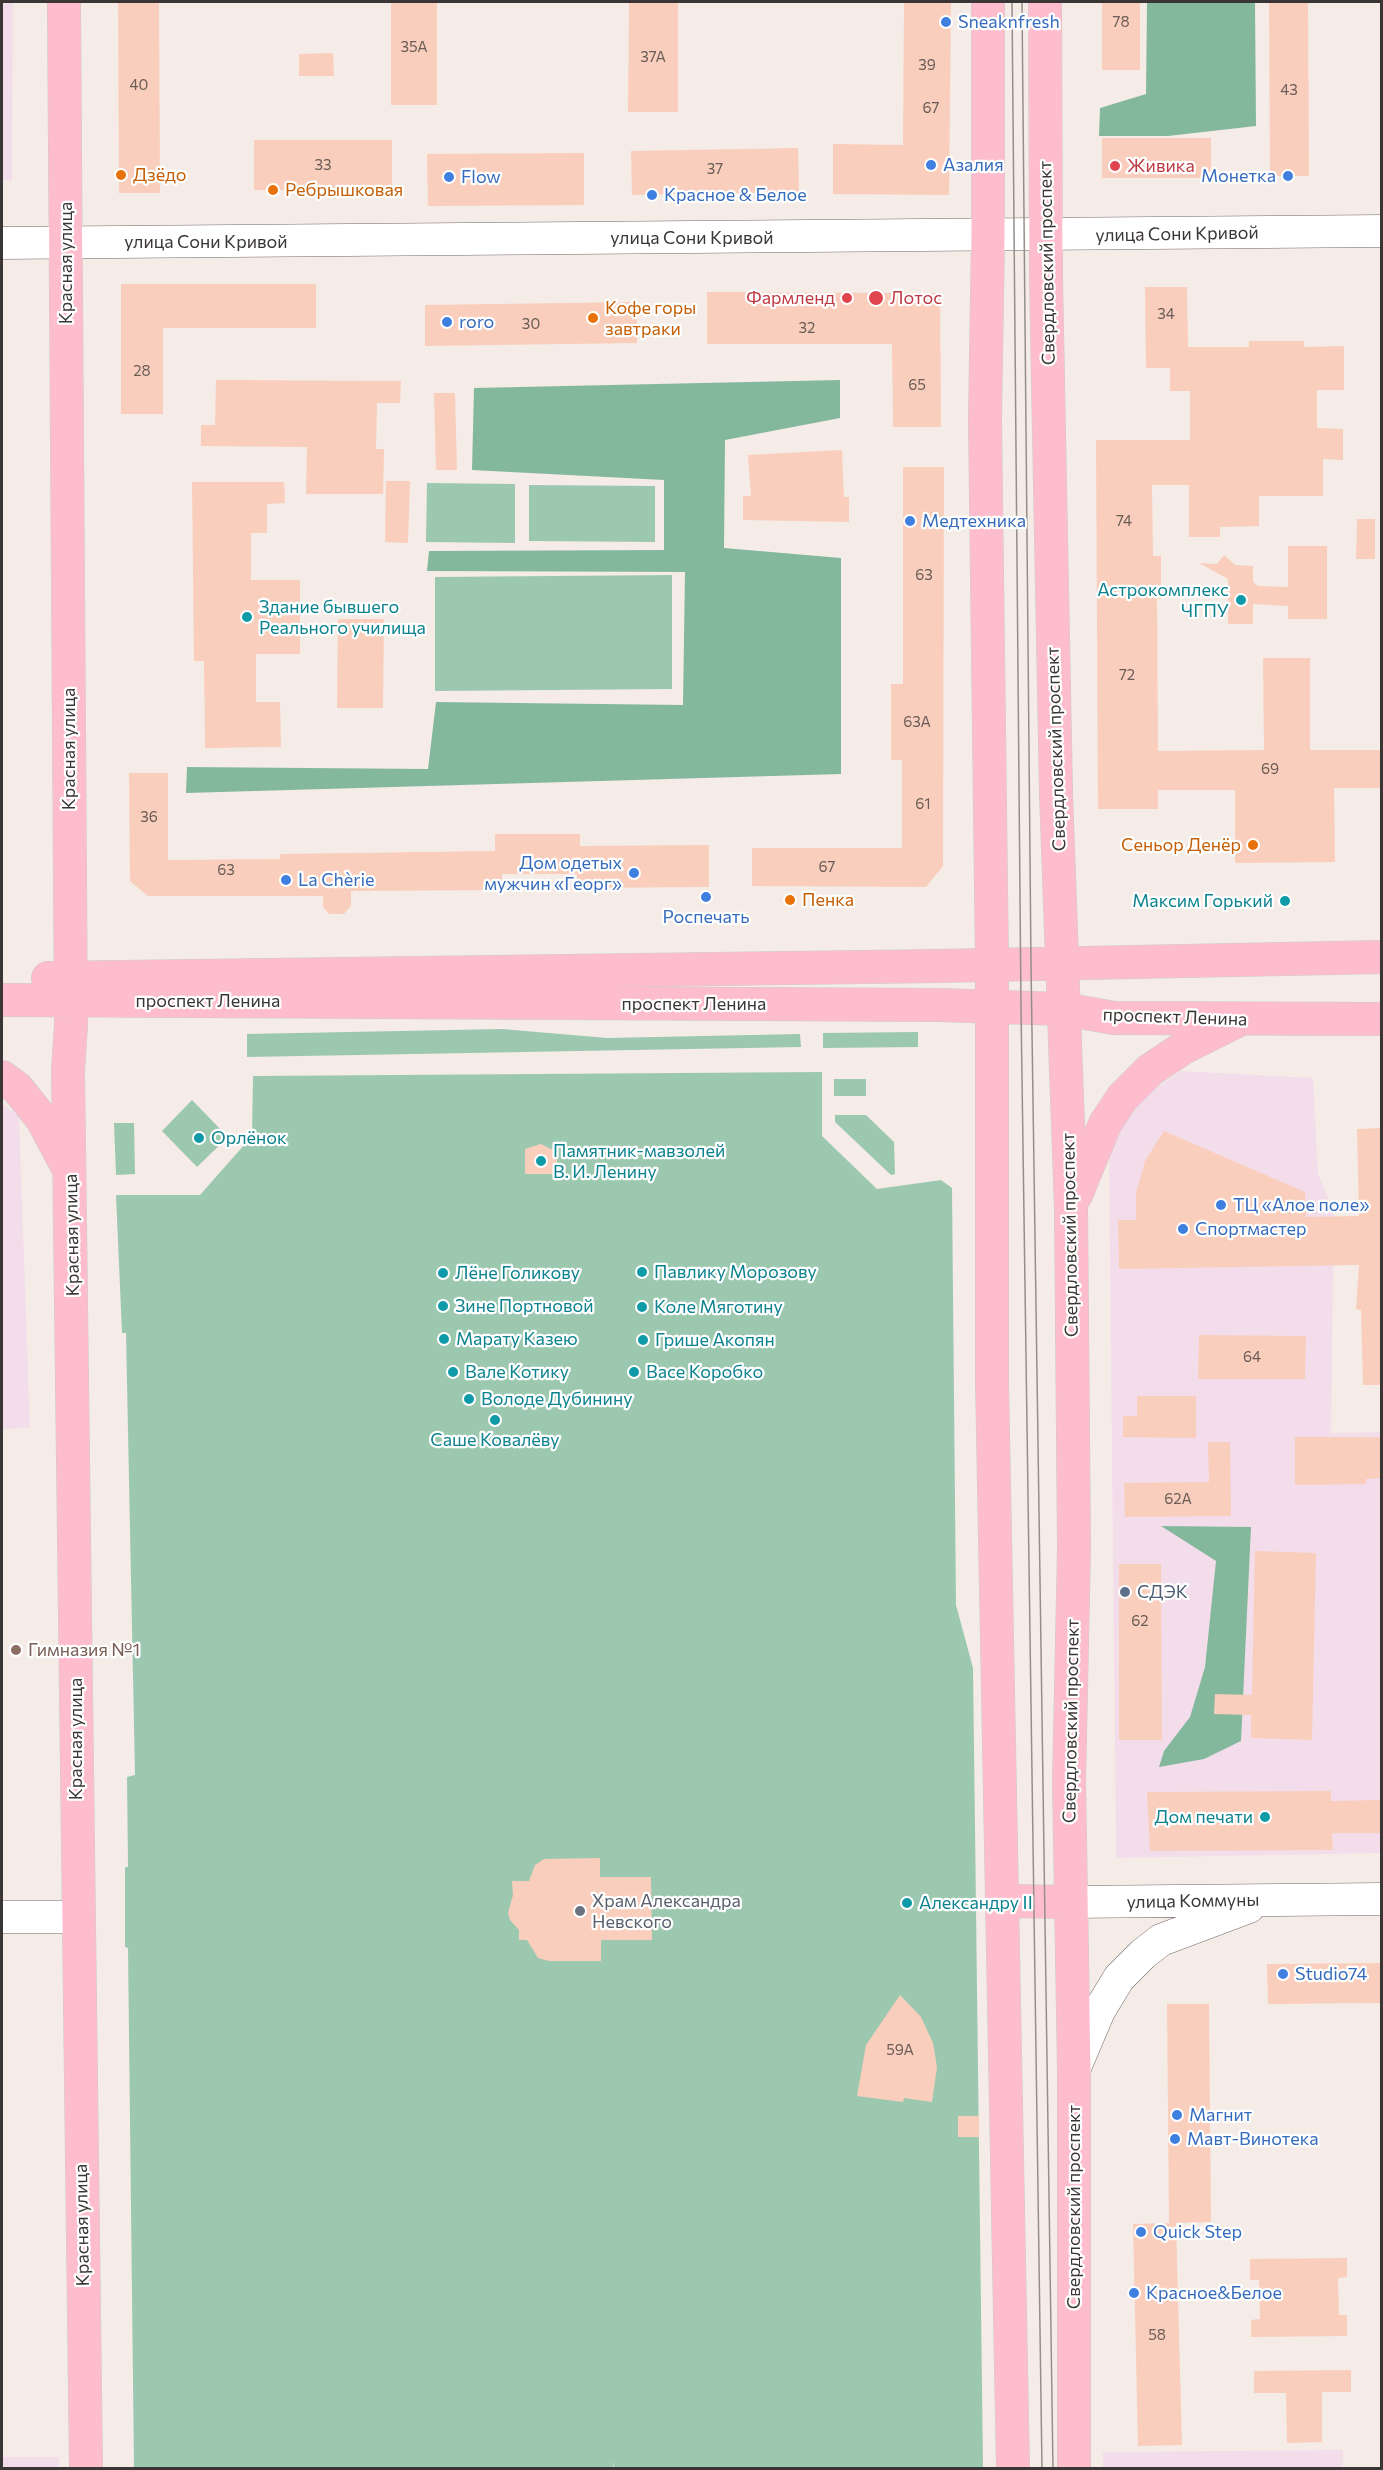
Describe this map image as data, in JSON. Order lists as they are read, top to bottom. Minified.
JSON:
{"streets":{"main road":["Красная улица","Свердловский проспект","проспект Ленина","улица Коммуны"],"street":["улица Сони Кривой"]},"crossings":[["улица Сони Кривой","Красная улица"],["улица Сони Кривой","Свердловский проспект"],["Красная улица","проспект Ленина"],["Свердловский проспект","проспект Ленина"],["Свердловский проспект","улица Коммуны"]],"places":["Sneaknfresh","Азалия","Живика","Дзёдо","Монетка","Flow","Ребрышковая","Красное & Белое","Фармленд","Лотос","Кофе горы завтраки","roro","Медтехника","Астрокомплекс ЧГПУ","Здание бывшего Реального училища","Сеньор Денёр","Дом одетых мужчин «Георг»","La Chèrie","Роспечать","Пенка","Максим Горький","Орлёнок","Памятник-мавзолей В. И. Ленину","ТЦ «Алое поле»","Спортмастер","Павлику Морозову","Лёне Голикову","Зине Портновой","Коле Мяготину","Марату Казею","Грише Акопян","Вале Котику","Васе Коробко","Володе Дубинину","Саше Ковалёву","СДЭК","Гимназия №1","Дом печати","Александру II","Храм Александра Невского","Studio74","Магнит","Мавт-Винотека","Quick Step","Красное&Белое"],"house_numbers":["78","35А","37А","39","40","43","67","33","37","34","30","32","28","65","74","63","72","63А","69","61","36","67","63","64","62А","62","59А","58"]}
